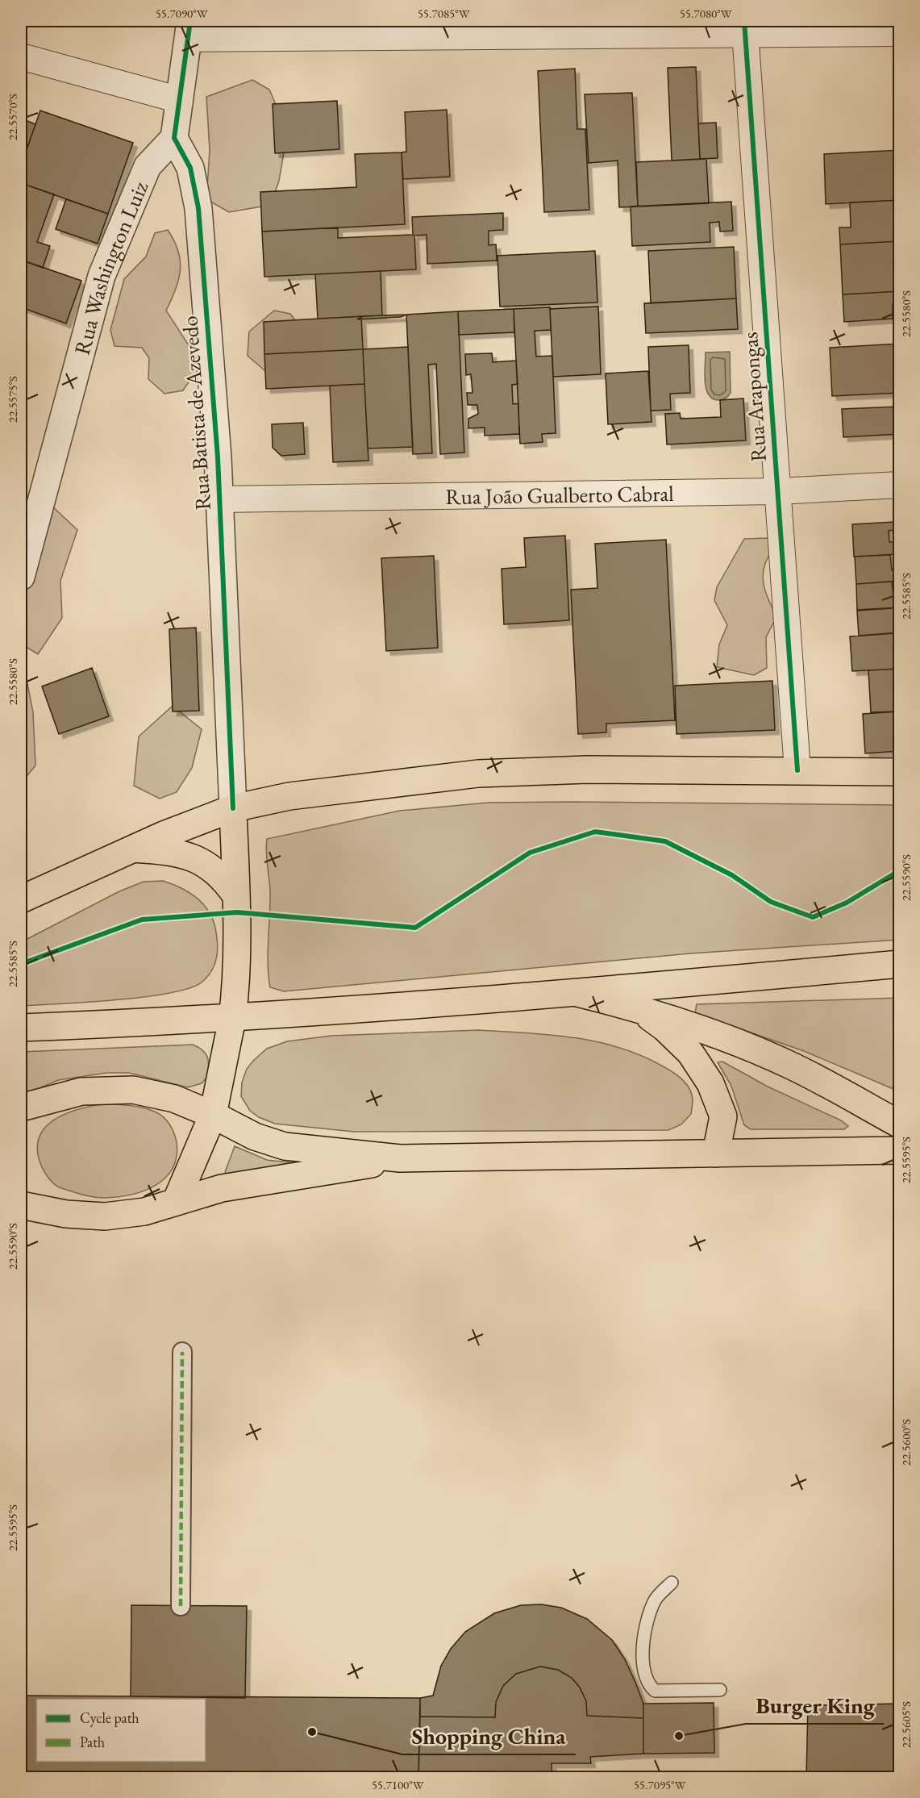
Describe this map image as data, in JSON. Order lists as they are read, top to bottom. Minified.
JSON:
{"streets":{"street":["Rua Washington Luiz","Rua Arapongas","Rua Batista de Azevedo","Rua João Gualberto Cabral"]},"crossings":[["Rua Washington Luiz","Rua Batista de Azevedo"],["Rua Arapongas","Rua João Gualberto Cabral"],["Rua Batista de Azevedo","Rua João Gualberto Cabral"]],"places":["Shopping China","Burger King"],"legend":["Cycle path","Path"],"coordinates":["55.7090°W","55.7085°W","55.7080°W","22.5570°S","22.5580°S","22.5575°S","22.5585°S","22.5590°S","22.5595°S","22.5600°S","22.5605°S","55.7100°W","55.7095°W"]}
